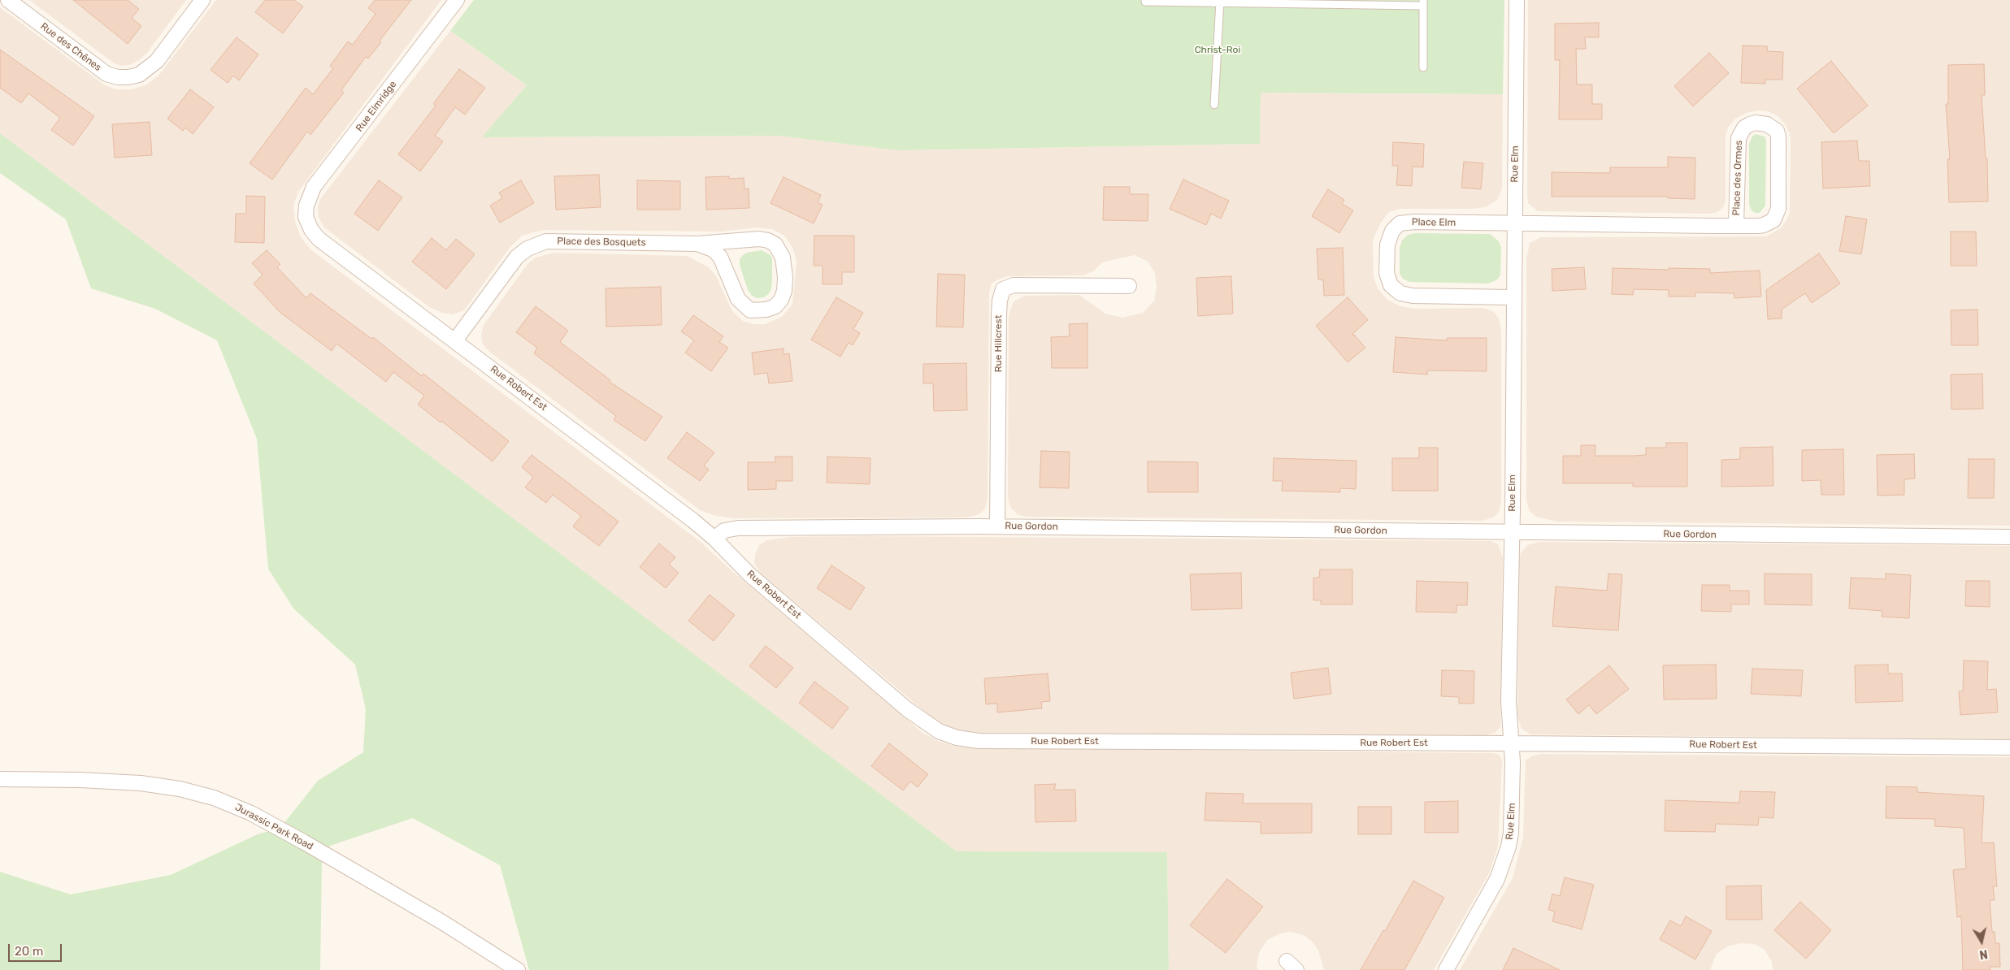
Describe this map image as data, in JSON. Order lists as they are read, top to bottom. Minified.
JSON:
{"streets":{"street":["Rue des Chênes","Rue Elmridge","Rue Elm","Place des Ormes","Place Elm","Place des Bosquets","Rue Hillcrest","Rue Robert Est","Rue Gordon","Jurassic Park Road"]},"crossings":[["Rue Elmridge","Rue Robert Est"],["Rue Elm","Place des Ormes"],["Rue Elm","Place Elm"],["Rue Elm","Rue Robert Est"],["Rue Elm","Rue Gordon"],["Place des Ormes","Place Elm"],["Place des Bosquets","Rue Robert Est"],["Rue Hillcrest","Rue Gordon"],["Rue Robert Est","Rue Gordon"]],"parks":["Christ-Roi"],"scale_bar":"20 m","north":"bottom"}
